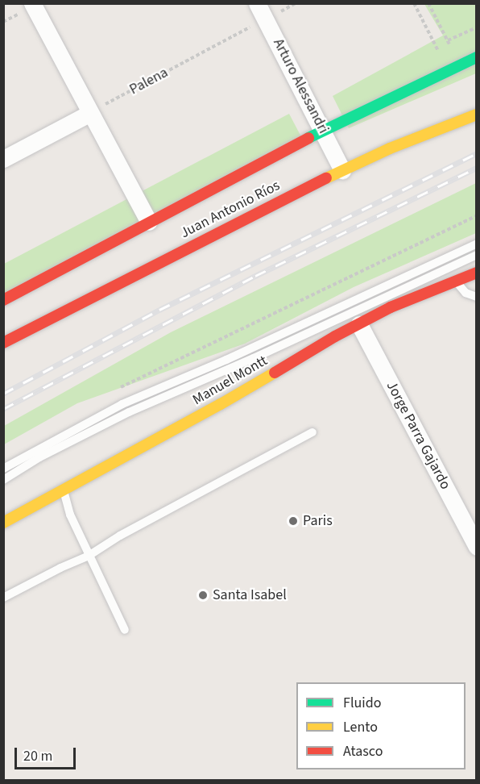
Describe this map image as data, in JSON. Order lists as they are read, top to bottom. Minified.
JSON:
{"streets":{"main road":["Juan Antonio Ríos","Manuel Montt"],"street":["Arturo Alessandri","Jorge Parra Gajardo"],"path":["Palena"]},"crossings":[["Palena","Arturo Alessandri"],["Arturo Alessandri","Juan Antonio Ríos"],["Manuel Montt","Jorge Parra Gajardo"]],"places":["Paris","Santa Isabel"],"legend":["Fluido","Lento","Atasco"],"scale_bar":"20 m"}
